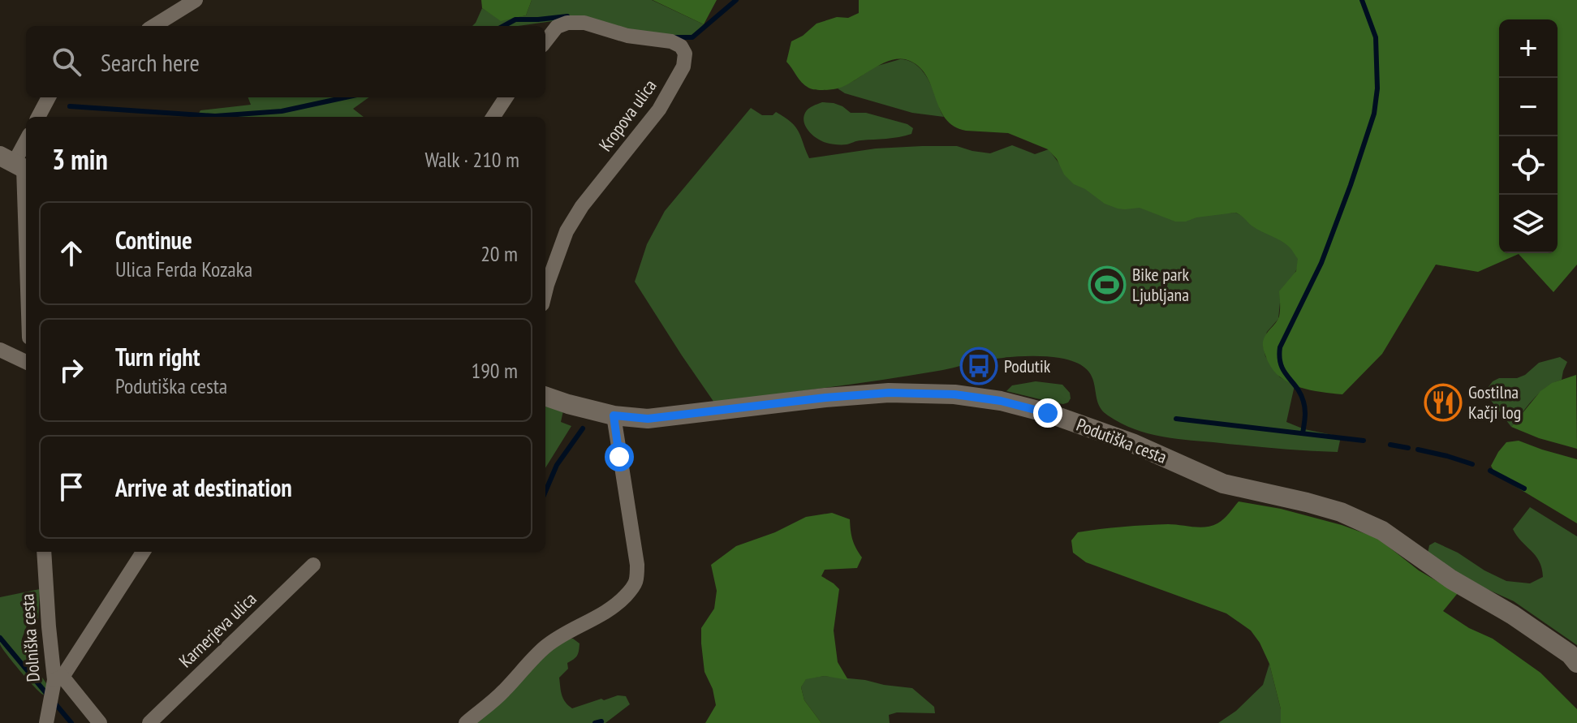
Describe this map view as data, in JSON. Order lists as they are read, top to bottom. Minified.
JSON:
{"streets":{"street":["Kropova ulica","Podutiška cesta","Karnerjeva ulica","Dolniška cesta"]},"places":{"sports":["Bike park Ljubljana"],"bus stop":["Podutik"],"restaurant":["Gostilna Kačji log"]},"page":{"map_buttons":["+","−"],"search":"Search here","heading":["3 min","Walk · 210 m"],"list":[["Continue","Ulica Ferda Kozaka","20 m"],["Turn right","Podutiška cesta","190 m"],"Arrive at destination"]}}
